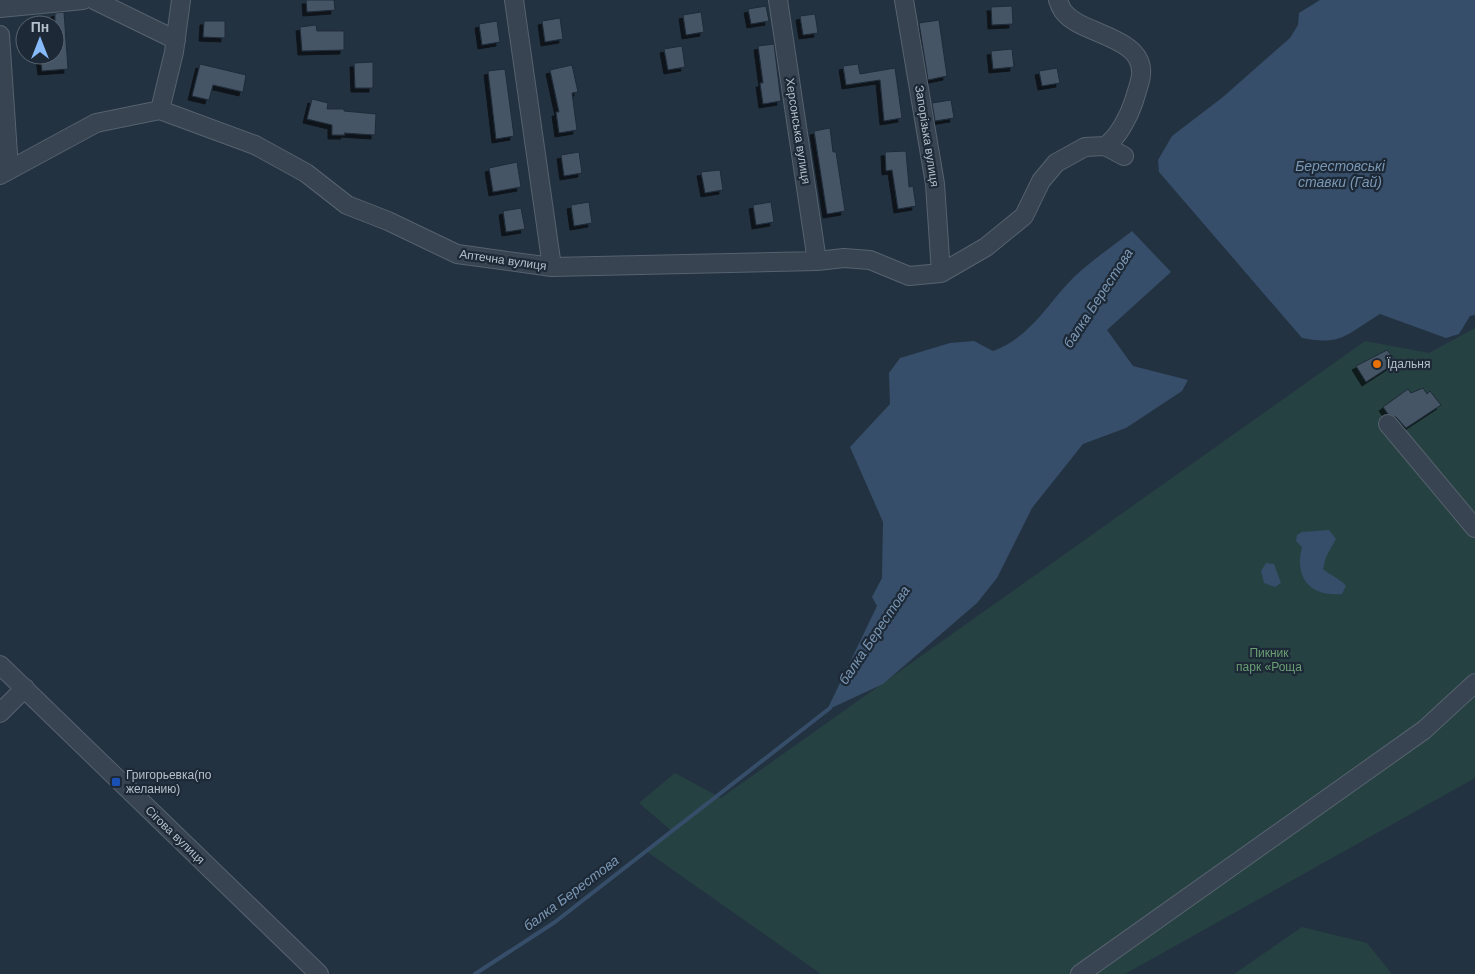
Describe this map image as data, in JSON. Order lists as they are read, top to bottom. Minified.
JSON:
{"streets":{"street":["Херсонська вулиця","Запорізька вулиця","Аптечна вулиця","Сігова вулиця"]},"water":["Берестовські ставки (Гай)","балка Берестова"],"parks":["Пикник парк «Роща"],"places":{"other":["Їдальня"],"transit":["Григорьевка(по желанию)"]},"north":"top"}
